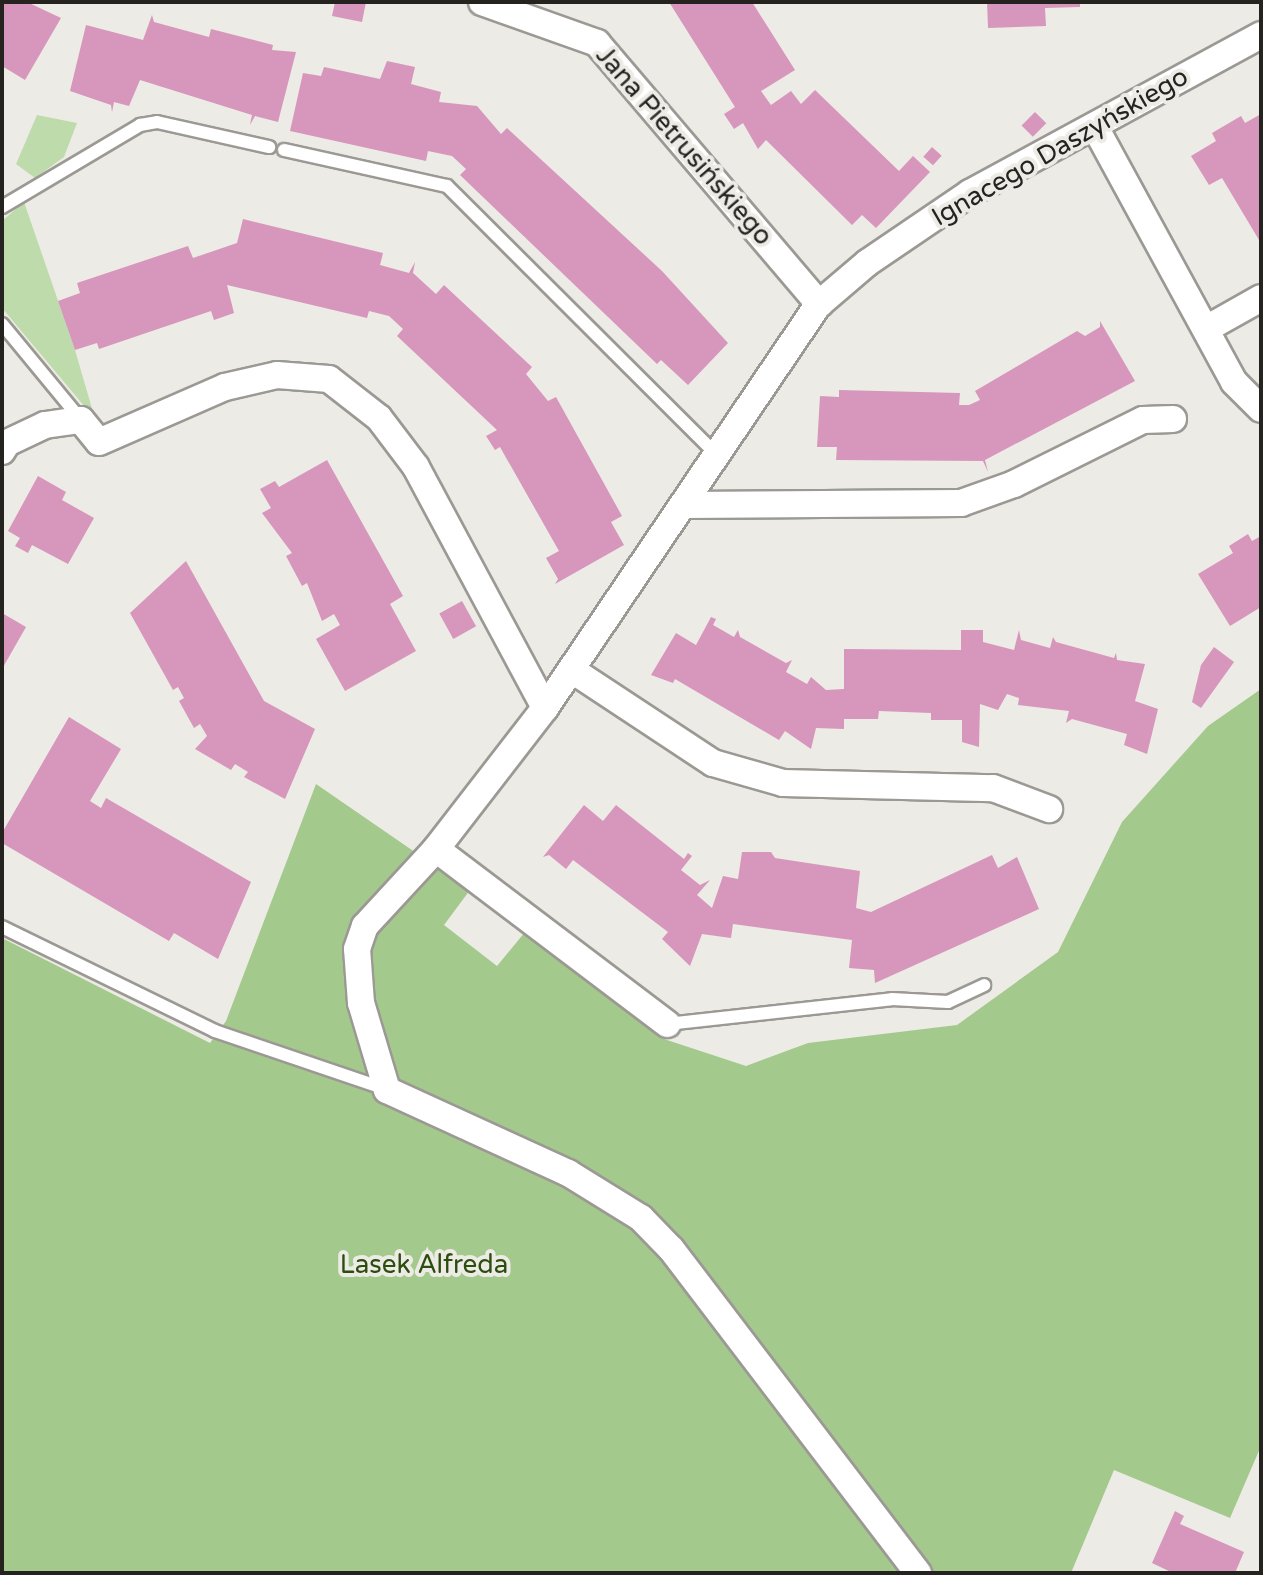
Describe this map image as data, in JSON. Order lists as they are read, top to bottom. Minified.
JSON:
{"streets":{"street":["Jana Pietrusińskiego","Ignacego Daszyńskiego"]},"crossings":[["Jana Pietrusińskiego","Ignacego Daszyńskiego"]],"parks":["Lasek Alfreda"]}
